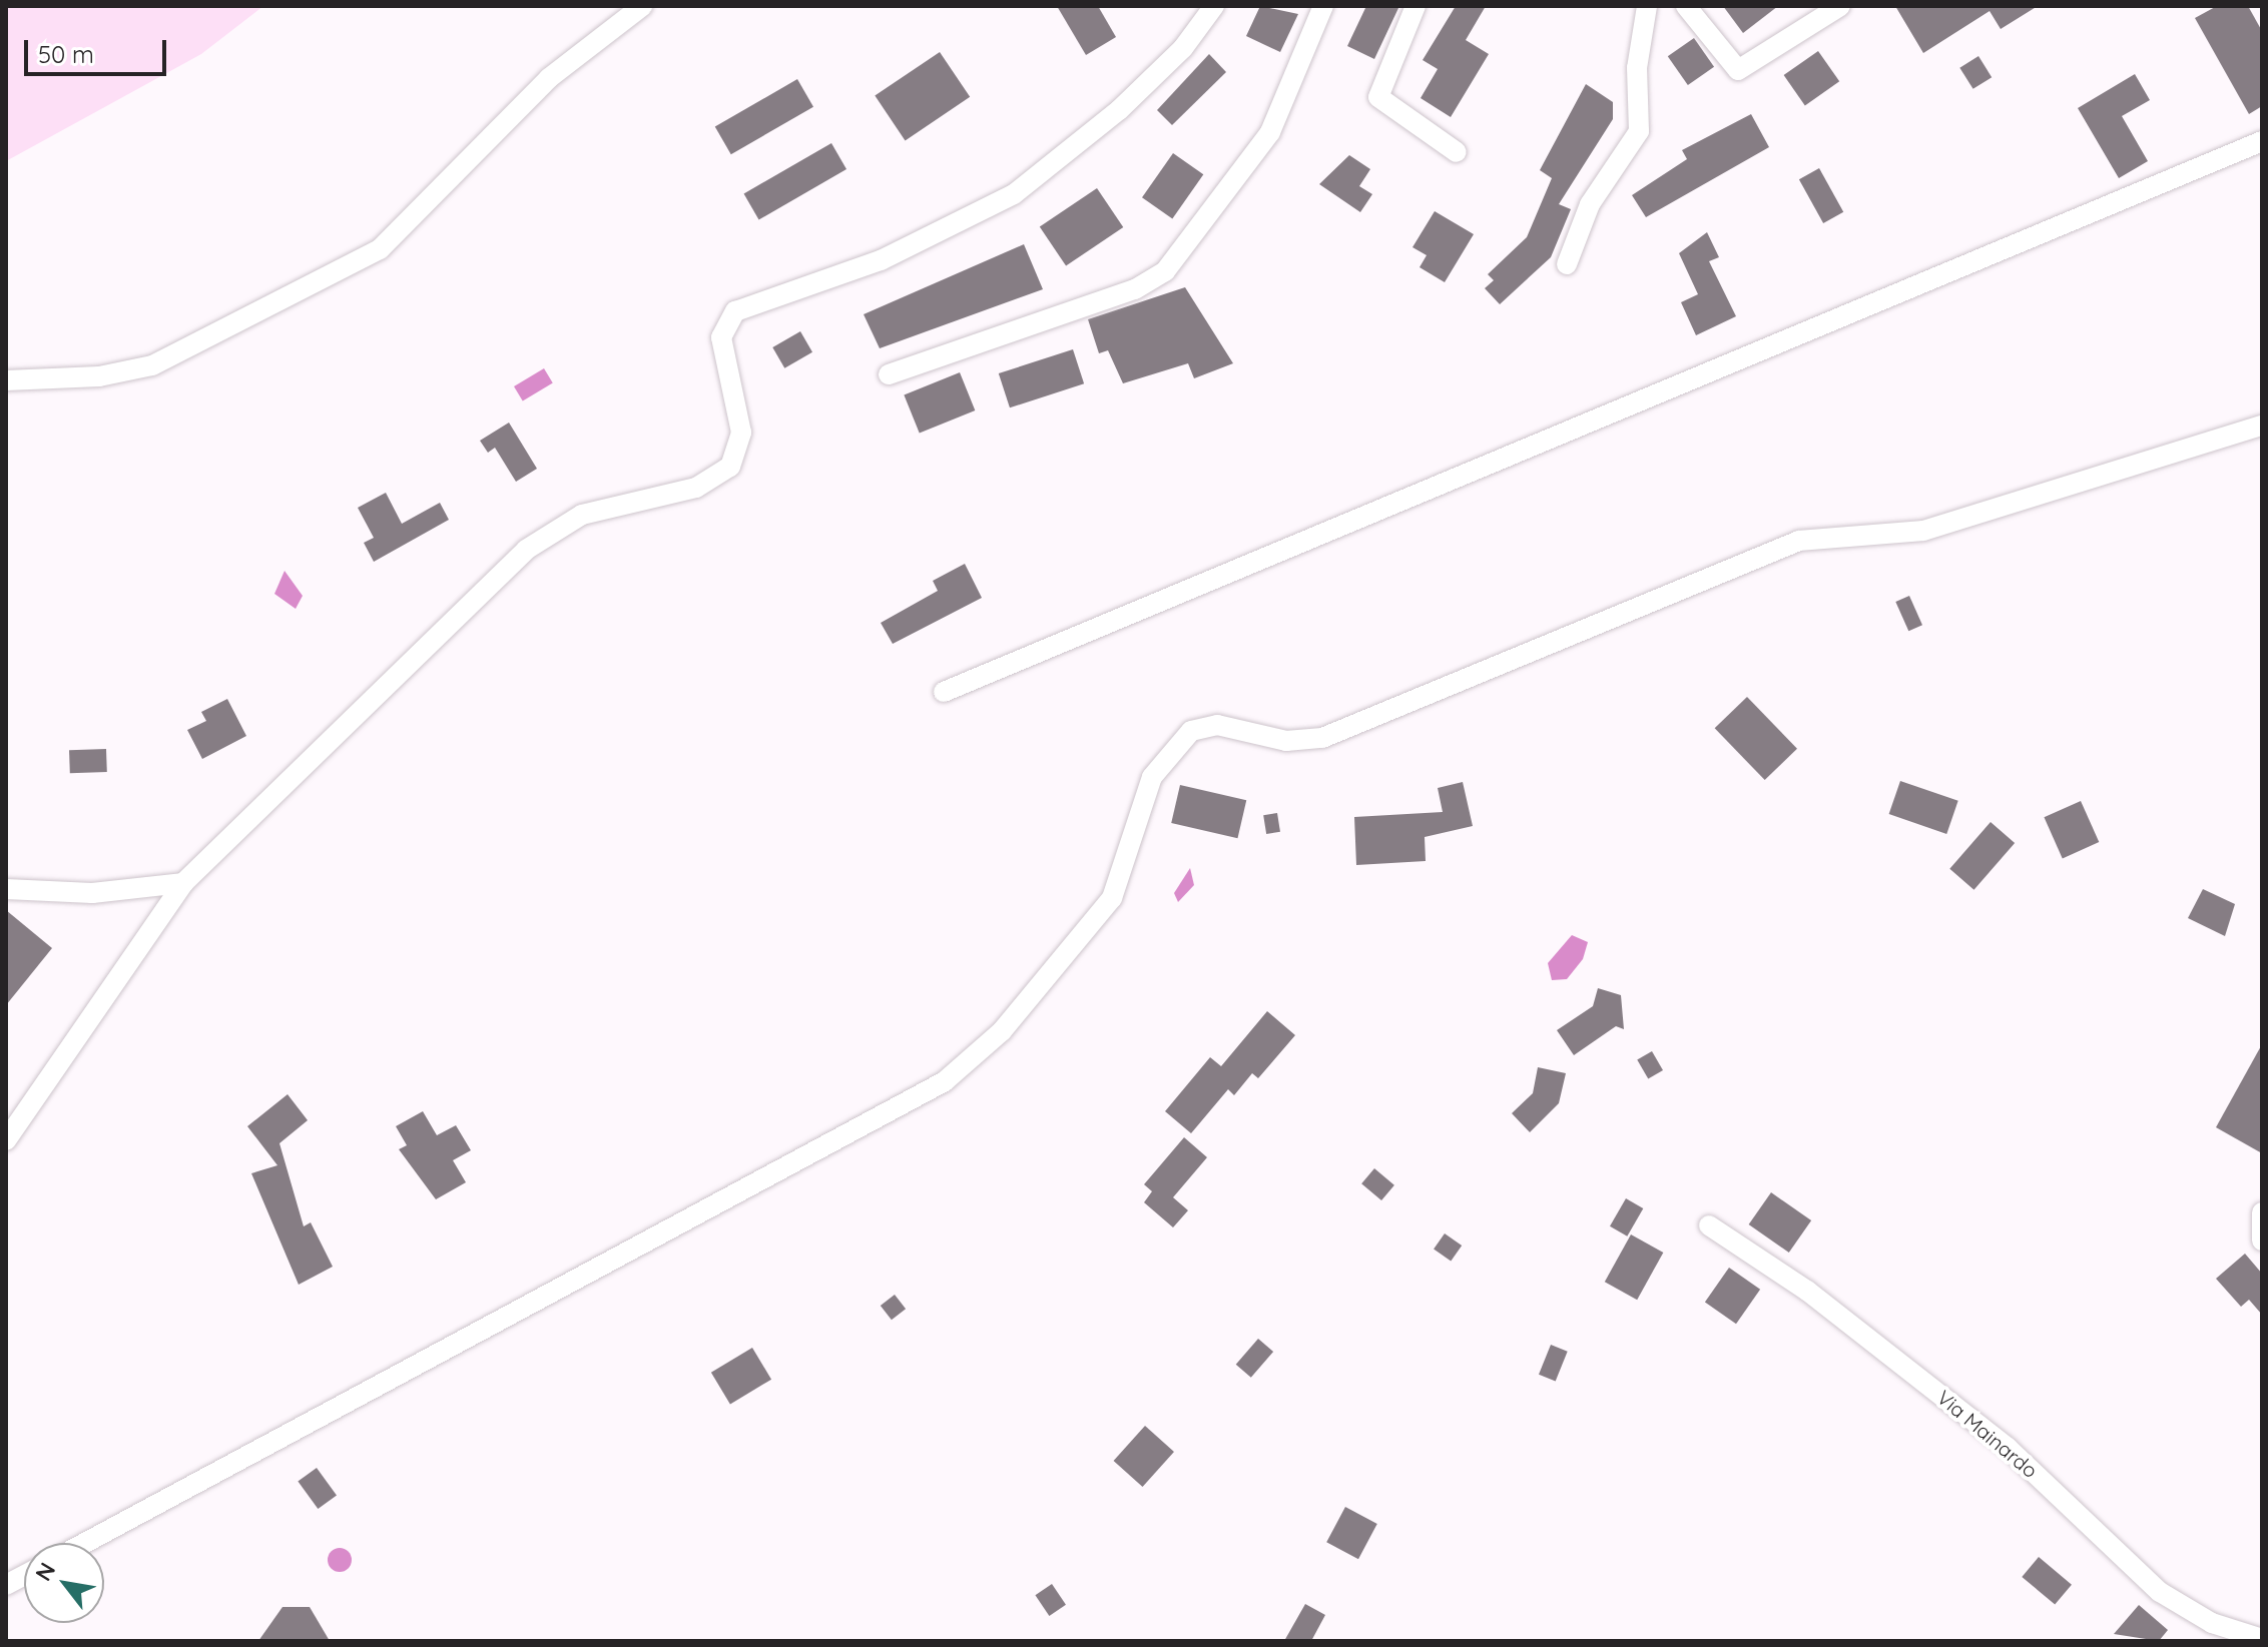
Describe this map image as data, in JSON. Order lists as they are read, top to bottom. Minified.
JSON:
{"streets":{"street":["Via Mainardo"]},"scale_bar":"50 m","north":"top left"}
